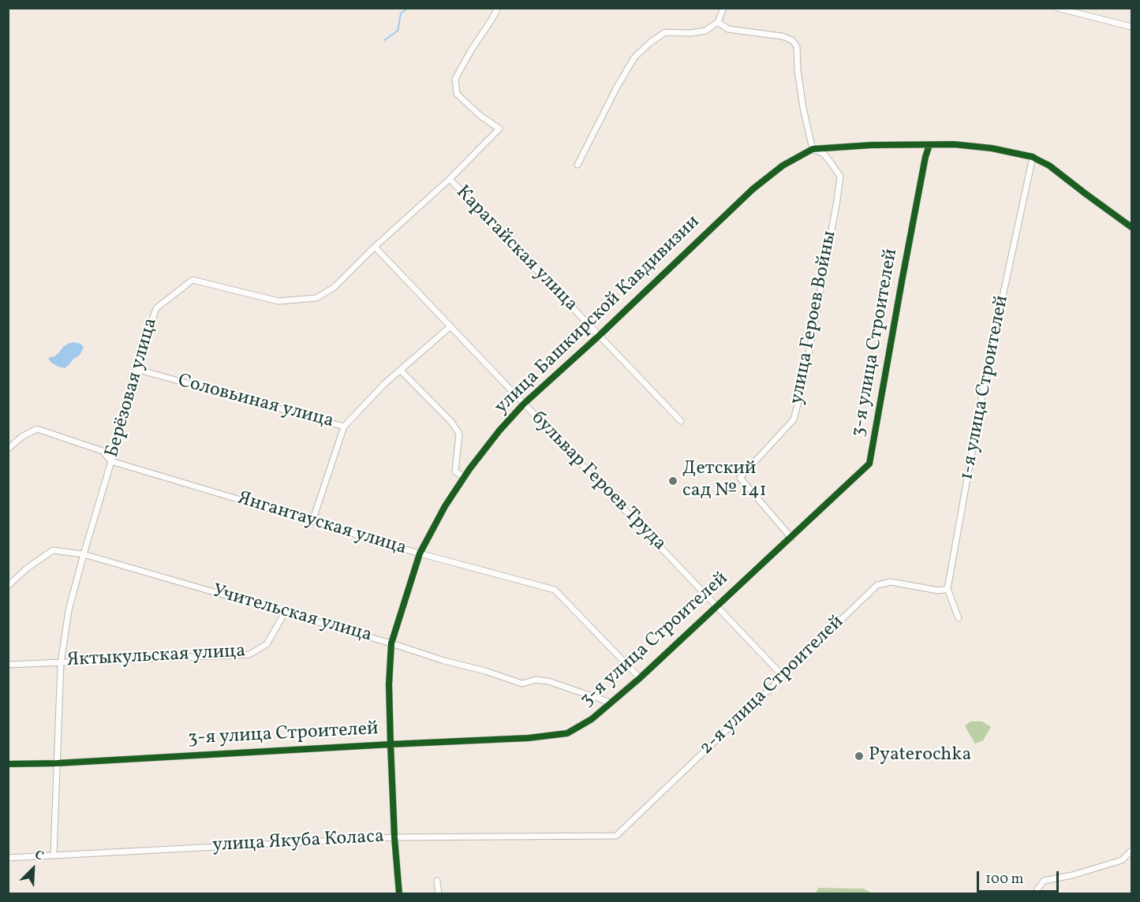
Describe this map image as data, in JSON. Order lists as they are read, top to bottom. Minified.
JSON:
{"streets":{"street":["Карагайская улица","улица Башкирской Кавдивизии","улица Героев Войны","3-я улица Строителей","Берёзовая улица","1-я улица Строителей","Соловьиная улица","бульвар Героев Труда","Янгантауская улица","Учительская улица","Яктыкульская улица","2-я улица Строителей","улица Якуба Коласа"]},"crossings":[["Карагайская улица","улица Башкирской Кавдивизии"],["Карагайская улица","Берёзовая улица"],["улица Башкирской Кавдивизии","улица Героев Войны"],["улица Башкирской Кавдивизии","3-я улица Строителей"],["улица Башкирской Кавдивизии","1-я улица Строителей"],["улица Башкирской Кавдивизии","бульвар Героев Труда"],["улица Башкирской Кавдивизии","Янгантауская улица"],["улица Башкирской Кавдивизии","Учительская улица"],["улица Башкирской Кавдивизии","улица Якуба Коласа"],["улица Героев Войны","3-я улица Строителей"],["3-я улица Строителей","Берёзовая улица"],["3-я улица Строителей","бульвар Героев Труда"],["3-я улица Строителей","Янгантауская улица"],["3-я улица Строителей","Учительская улица"],["Берёзовая улица","Соловьиная улица"],["Берёзовая улица","бульвар Героев Труда"],["Берёзовая улица","Янгантауская улица"],["Берёзовая улица","Учительская улица"],["Берёзовая улица","Яктыкульская улица"],["Берёзовая улица","улица Якуба Коласа"],["1-я улица Строителей","2-я улица Строителей"],["Соловьиная улица","бульвар Героев Труда"],["бульвар Героев Труда","2-я улица Строителей"],["Учительская улица","Яктыкульская улица"],["2-я улица Строителей","улица Якуба Коласа"]],"places":["Детский сад № 141","Pyaterochka"],"scale_bar":"100 m","north":"top right"}
